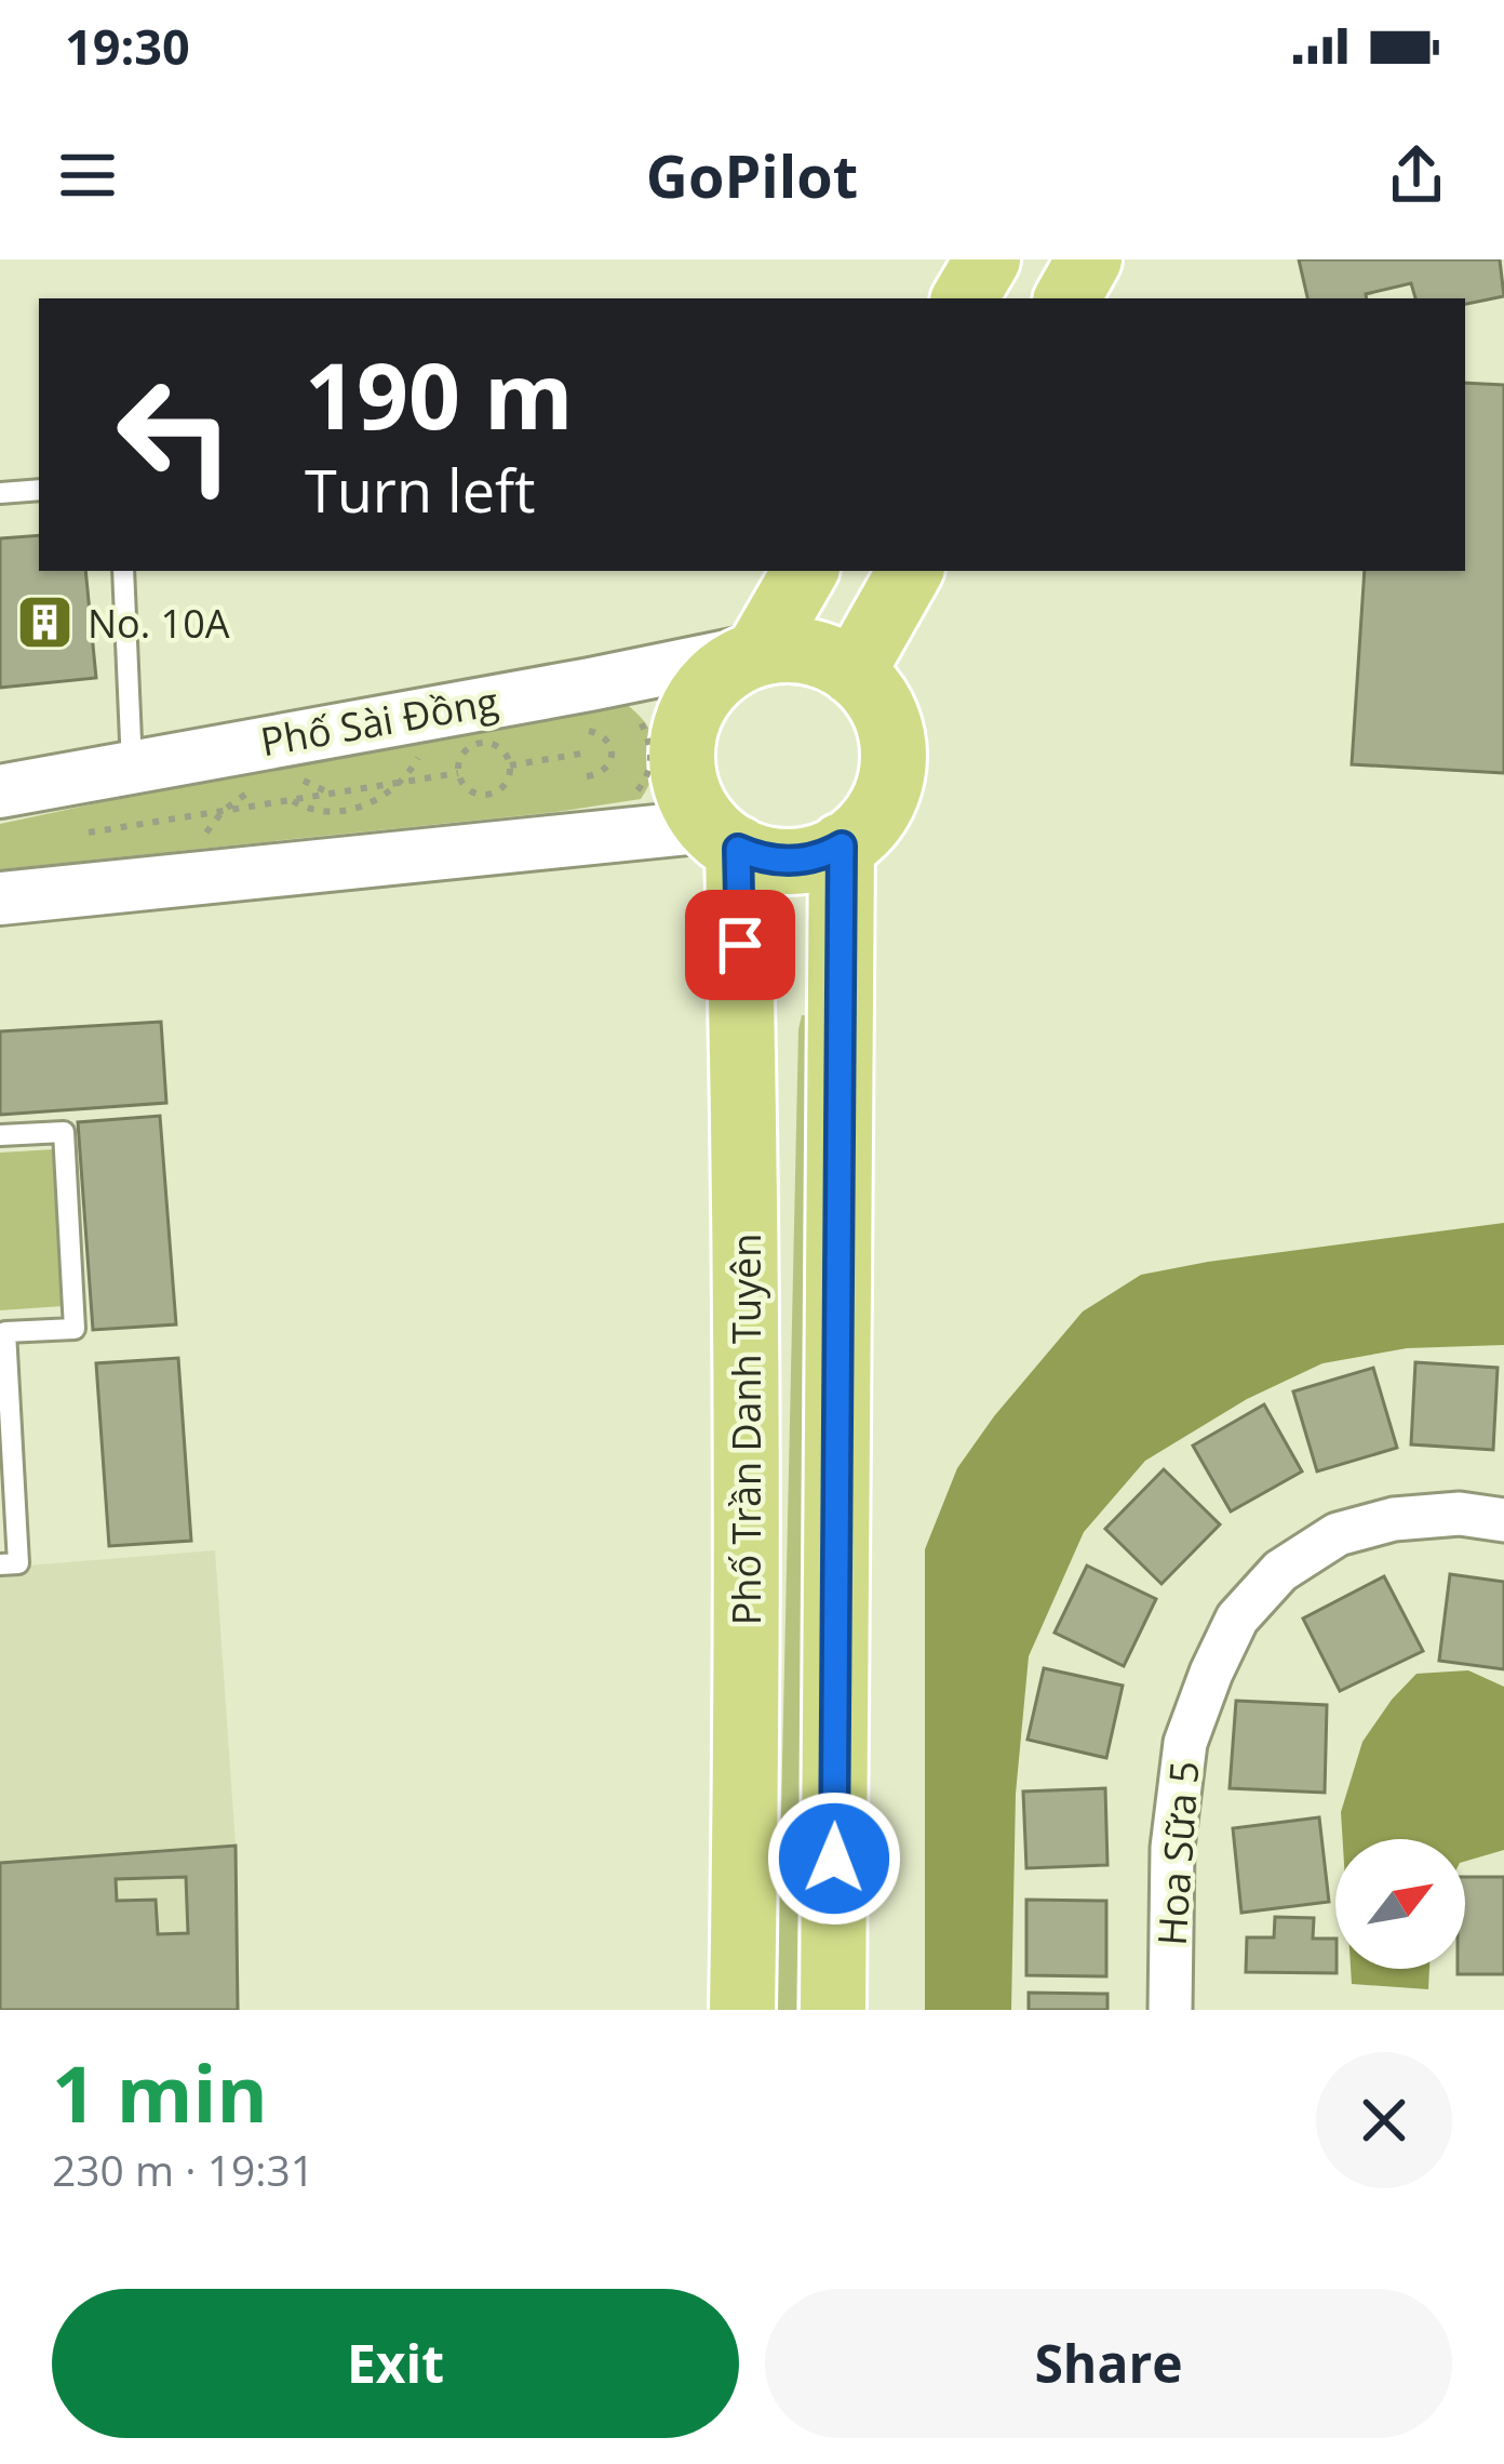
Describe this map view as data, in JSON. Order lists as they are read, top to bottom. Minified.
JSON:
{"streets":{"main road":["Phố Trần Danh Tuyên"],"street":["Phố Sài Đồng","Hoa Sữa 5"]},"crossings":[["Phố Sài Đồng","Phố Trần Danh Tuyên"]],"places":{"building":["No. 10A"]},"north":"top right","page":{"status":"19:30","header":"GoPilot","turn":["190 m","Turn left"],"heading":["1 min","230 m · 19:31"],"buttons":["Exit","Share"]}}
